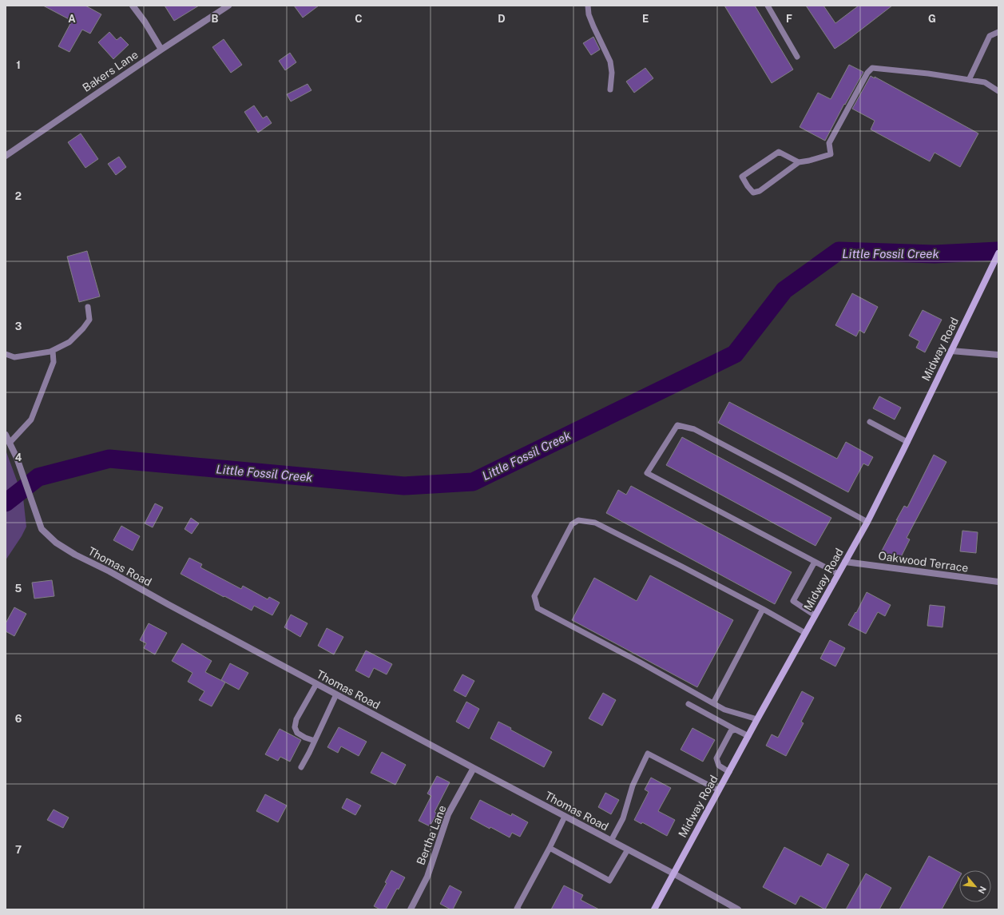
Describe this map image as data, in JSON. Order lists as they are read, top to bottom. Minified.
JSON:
{"streets":{"main road":["Midway Road"],"street":["Bakers Lane","Oakwood Terrace","Thomas Road","Bertha Lane"]},"crossings":[["Midway Road","Oakwood Terrace"],["Midway Road","Thomas Road"],["Thomas Road","Bertha Lane"]],"water":["Little Fossil Creek"],"north":"bottom right","grid":{"columns":["A","B","C","D","E","F","G"],"rows":["1","2","3","4","5","6","7"]}}
